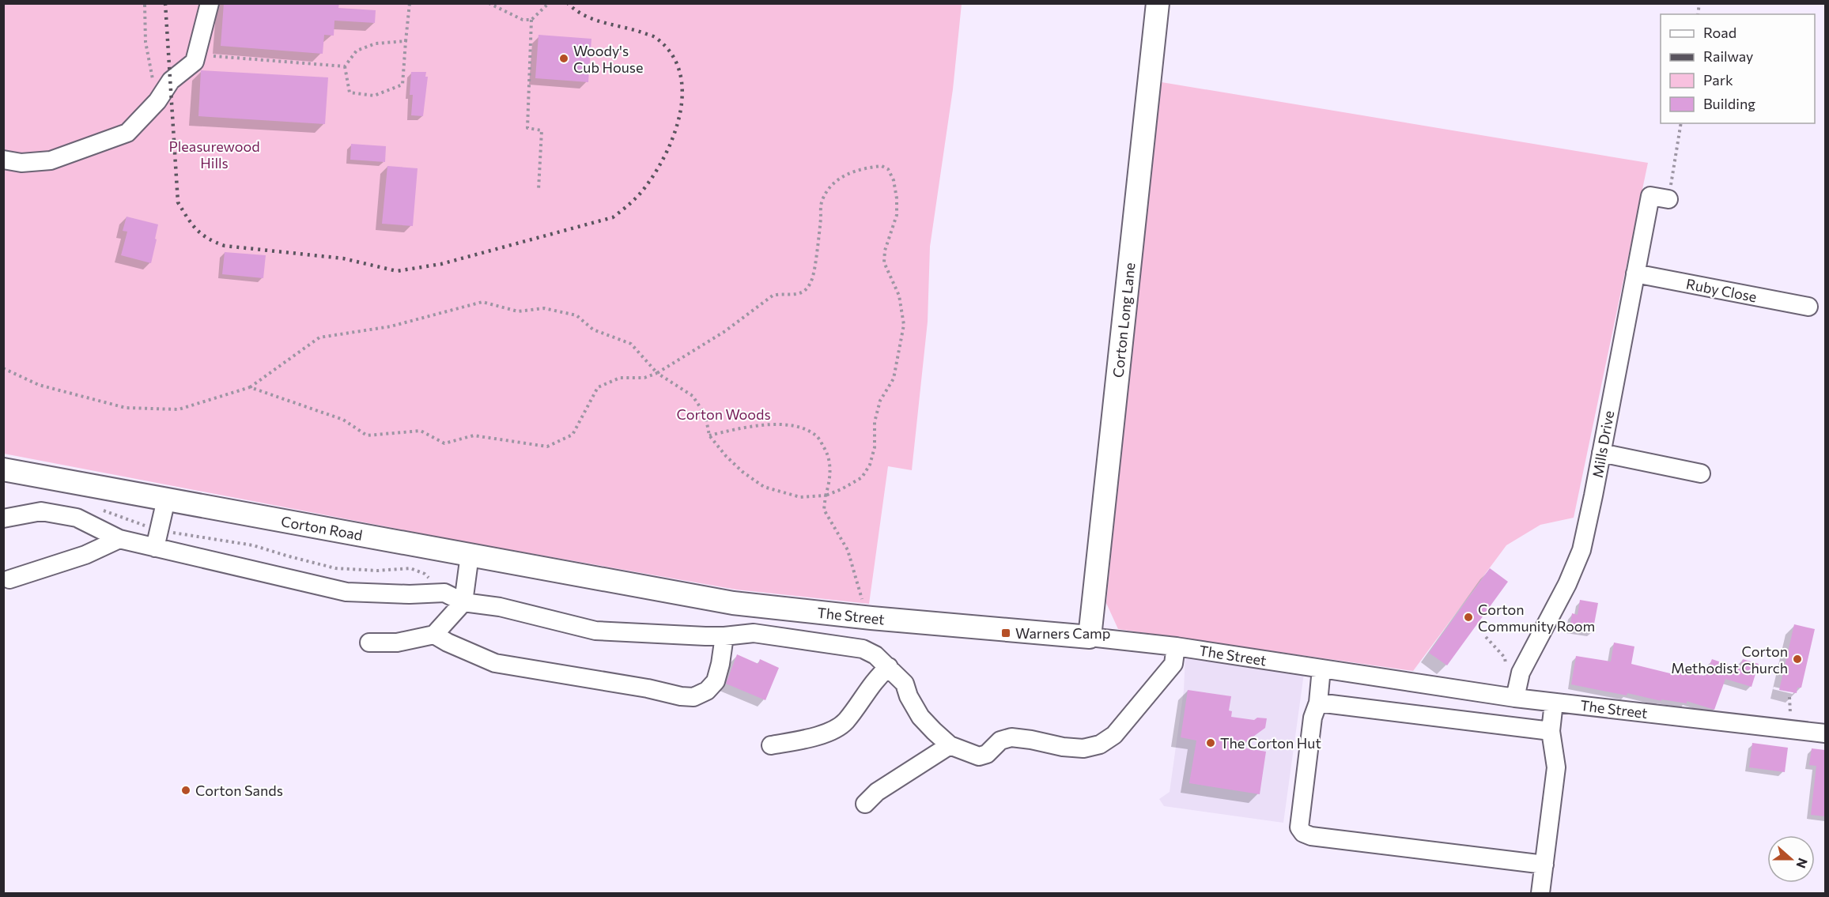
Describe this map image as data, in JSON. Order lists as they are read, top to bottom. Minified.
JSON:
{"streets":{"main road":["Corton Long Lane","Corton Road","The Street"],"street":["Ruby Close","Mills Drive"]},"crossings":[["Ruby Close","Mills Drive"],["Corton Long Lane","The Street"],["Mills Drive","The Street"],["Corton Road","The Street"]],"parks":["Pleasurewood Hills","Corton Woods"],"places":{"other":["Woody's Cub House","Corton Community Room","Corton Methodist Church","The Corton Hut","Corton Sands"],"transit":["Warners Camp"]},"legend":["Road","Railway","Park","Building"],"north":"right"}
